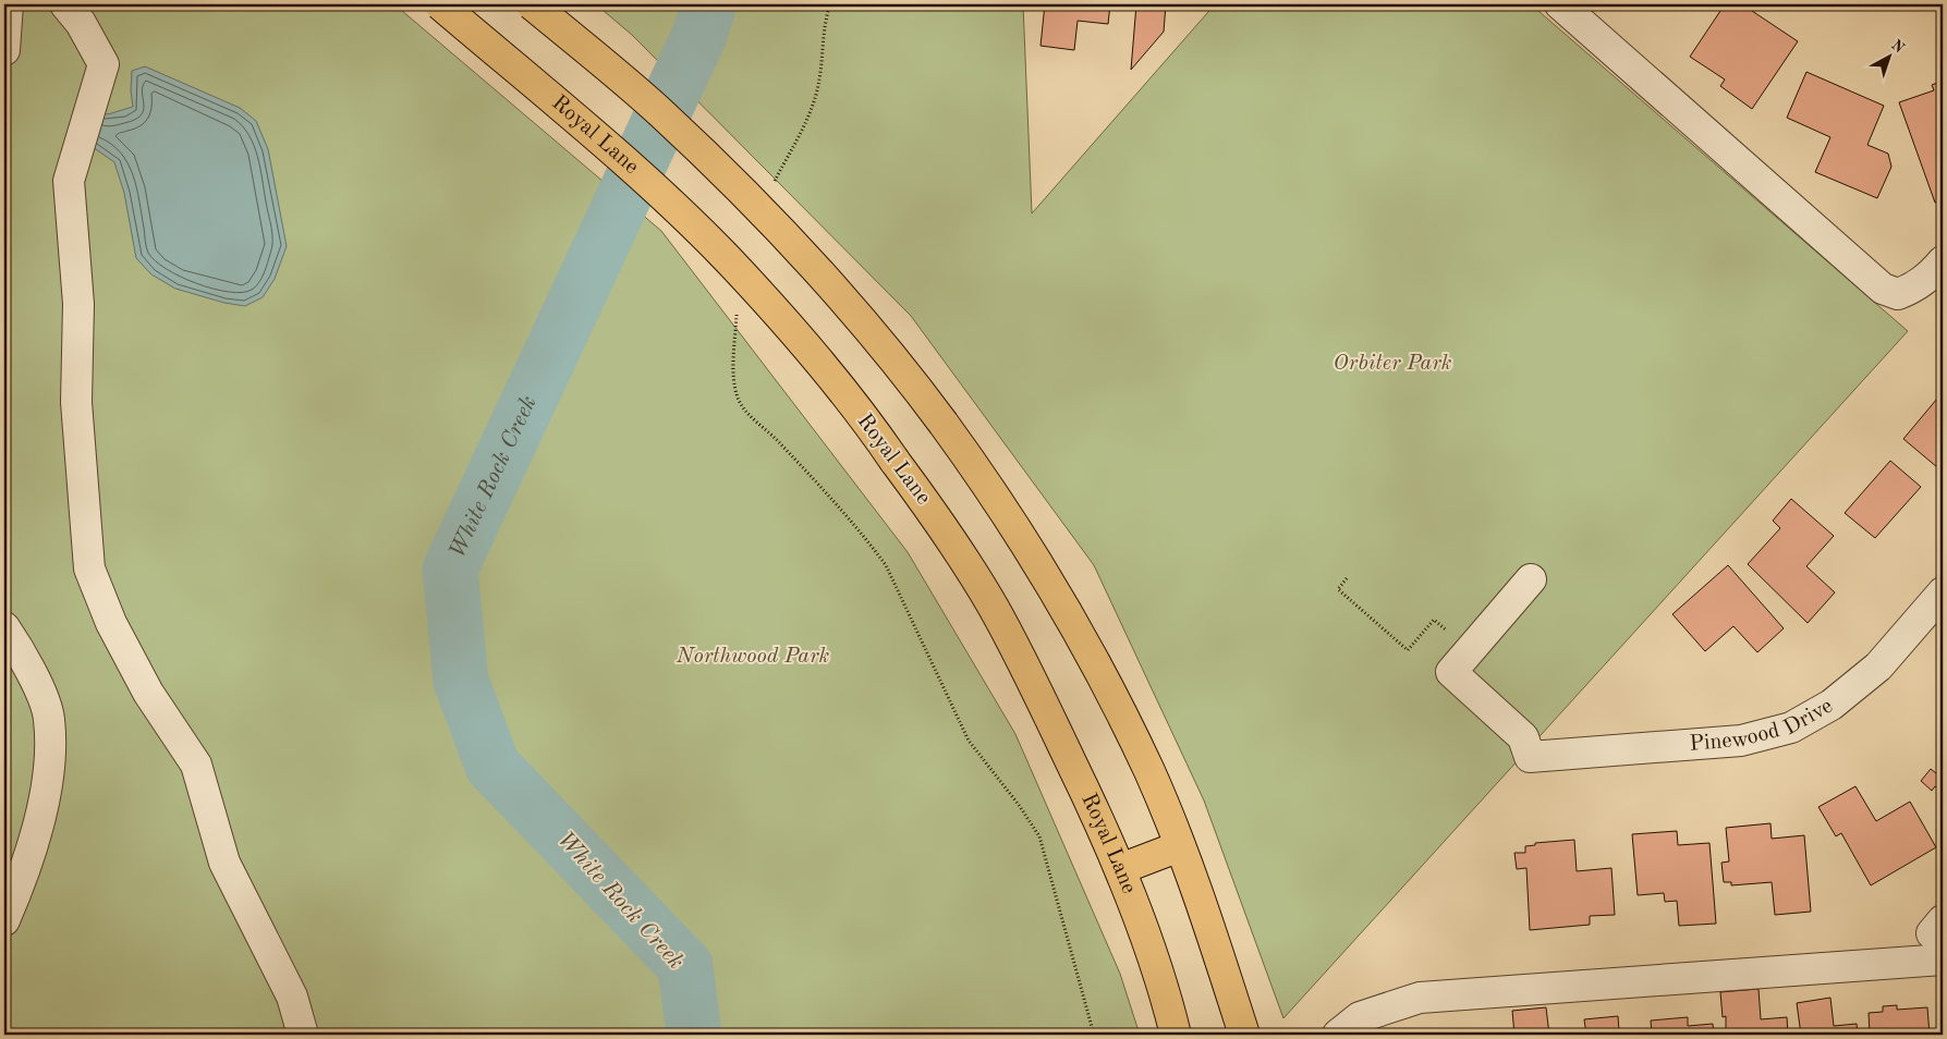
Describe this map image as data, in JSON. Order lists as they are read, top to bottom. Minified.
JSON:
{"streets":{"main road":["Royal Lane"],"street":["Pinewood Drive"]},"water":["White Rock Creek"],"parks":["Orbiter Park","Northwood Park"],"north":"top right"}
